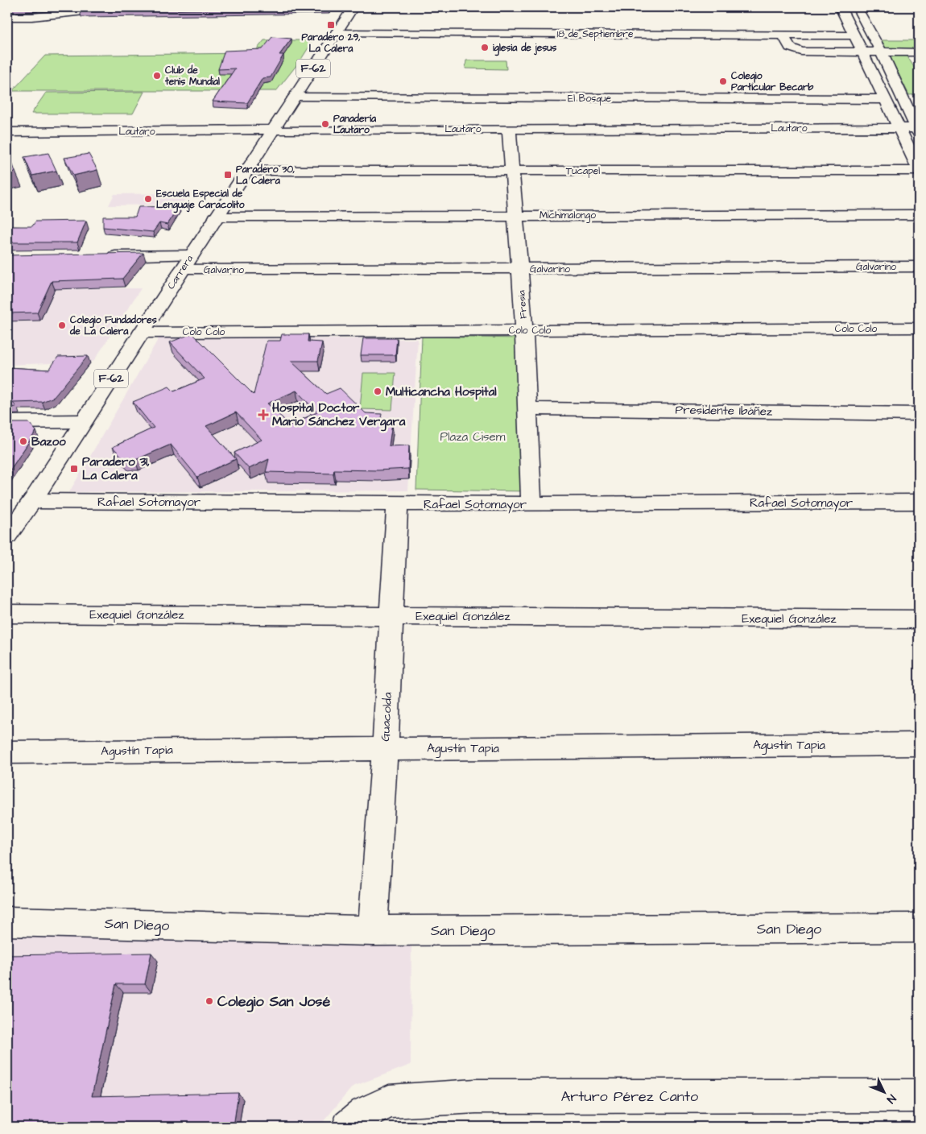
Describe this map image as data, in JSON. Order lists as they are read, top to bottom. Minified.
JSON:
{"streets":{"street":["18 de Septiembre","F-62","El Bosque","Lautaro","Tucapel","Michimalongo","Galvarino","Carrera","Fresia","Colo Colo","Presidente Ibáñez","Rafael Sotomayor","Exequiel González","Guacolda","Agustín Tapia","San Diego","Arturo Pérez Canto"]},"crossings":[["18 de Septiembre","Carrera"],["El Bosque","Carrera"],["Lautaro","Carrera"],["Lautaro","Fresia"],["Tucapel","Carrera"],["Tucapel","Fresia"],["Michimalongo","Carrera"],["Michimalongo","Fresia"],["Galvarino","Carrera"],["Galvarino","Fresia"],["Carrera","Colo Colo"],["Carrera","Rafael Sotomayor"],["Fresia","Colo Colo"],["Fresia","Presidente Ibáñez"],["Fresia","Rafael Sotomayor"],["Rafael Sotomayor","Guacolda"],["Exequiel González","Guacolda"],["Guacolda","Agustín Tapia"],["Guacolda","San Diego"]],"parks":["Plaza Cisem"],"places":{"transit":["Paradero 29, La Calera","Paradero 30, La Calera","Paradero 31, La Calera"],"other":["iglesia de jesus","Club de tenis Mundial","Colegio Particular Becarb","Panadería Lautaro","Escuela Especial de Lenguaje Caracolito","Colegio Fundadores de La Calera","Multicancha Hospital","Bazoo","Colegio San José"],"health":["Hospital Doctor Mario Sánchez Vergara"]},"north":"bottom right"}
